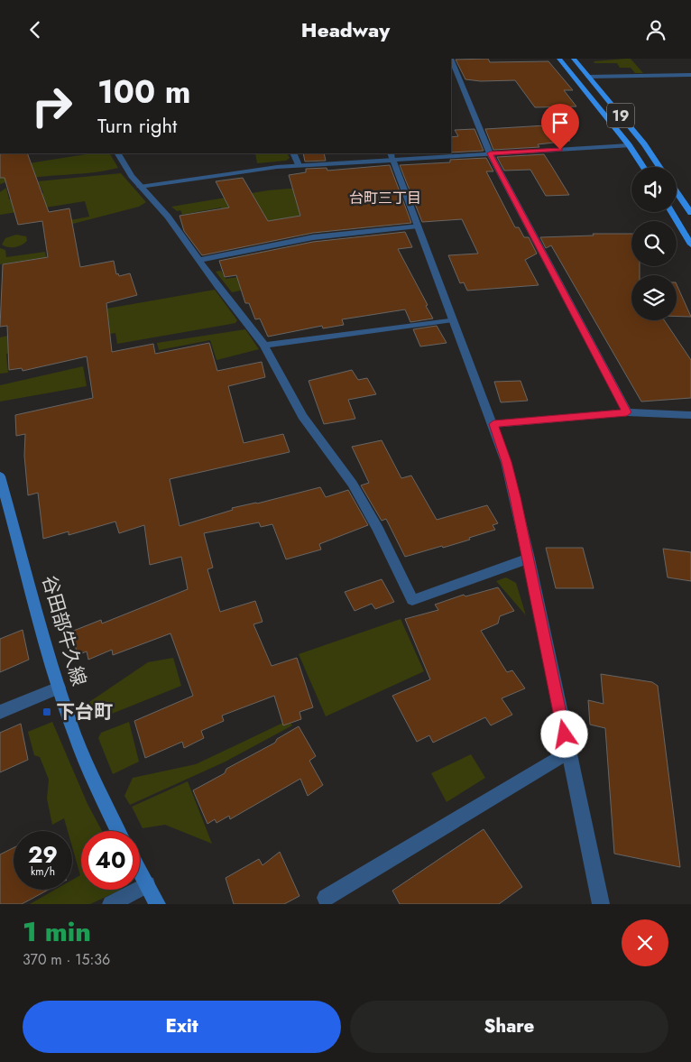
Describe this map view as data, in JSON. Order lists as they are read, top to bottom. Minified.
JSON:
{"streets":{"main road":["19","谷田部牛久線"]},"districts":["台町三丁目"],"places":{"transit":["下台町"]},"page":{"header":"Headway","turn":["100 m","Turn right"],"speed":"29 km/h","limit":"40","heading":["1 min","370 m · 15:36"],"buttons":["Exit","Share"]}}
